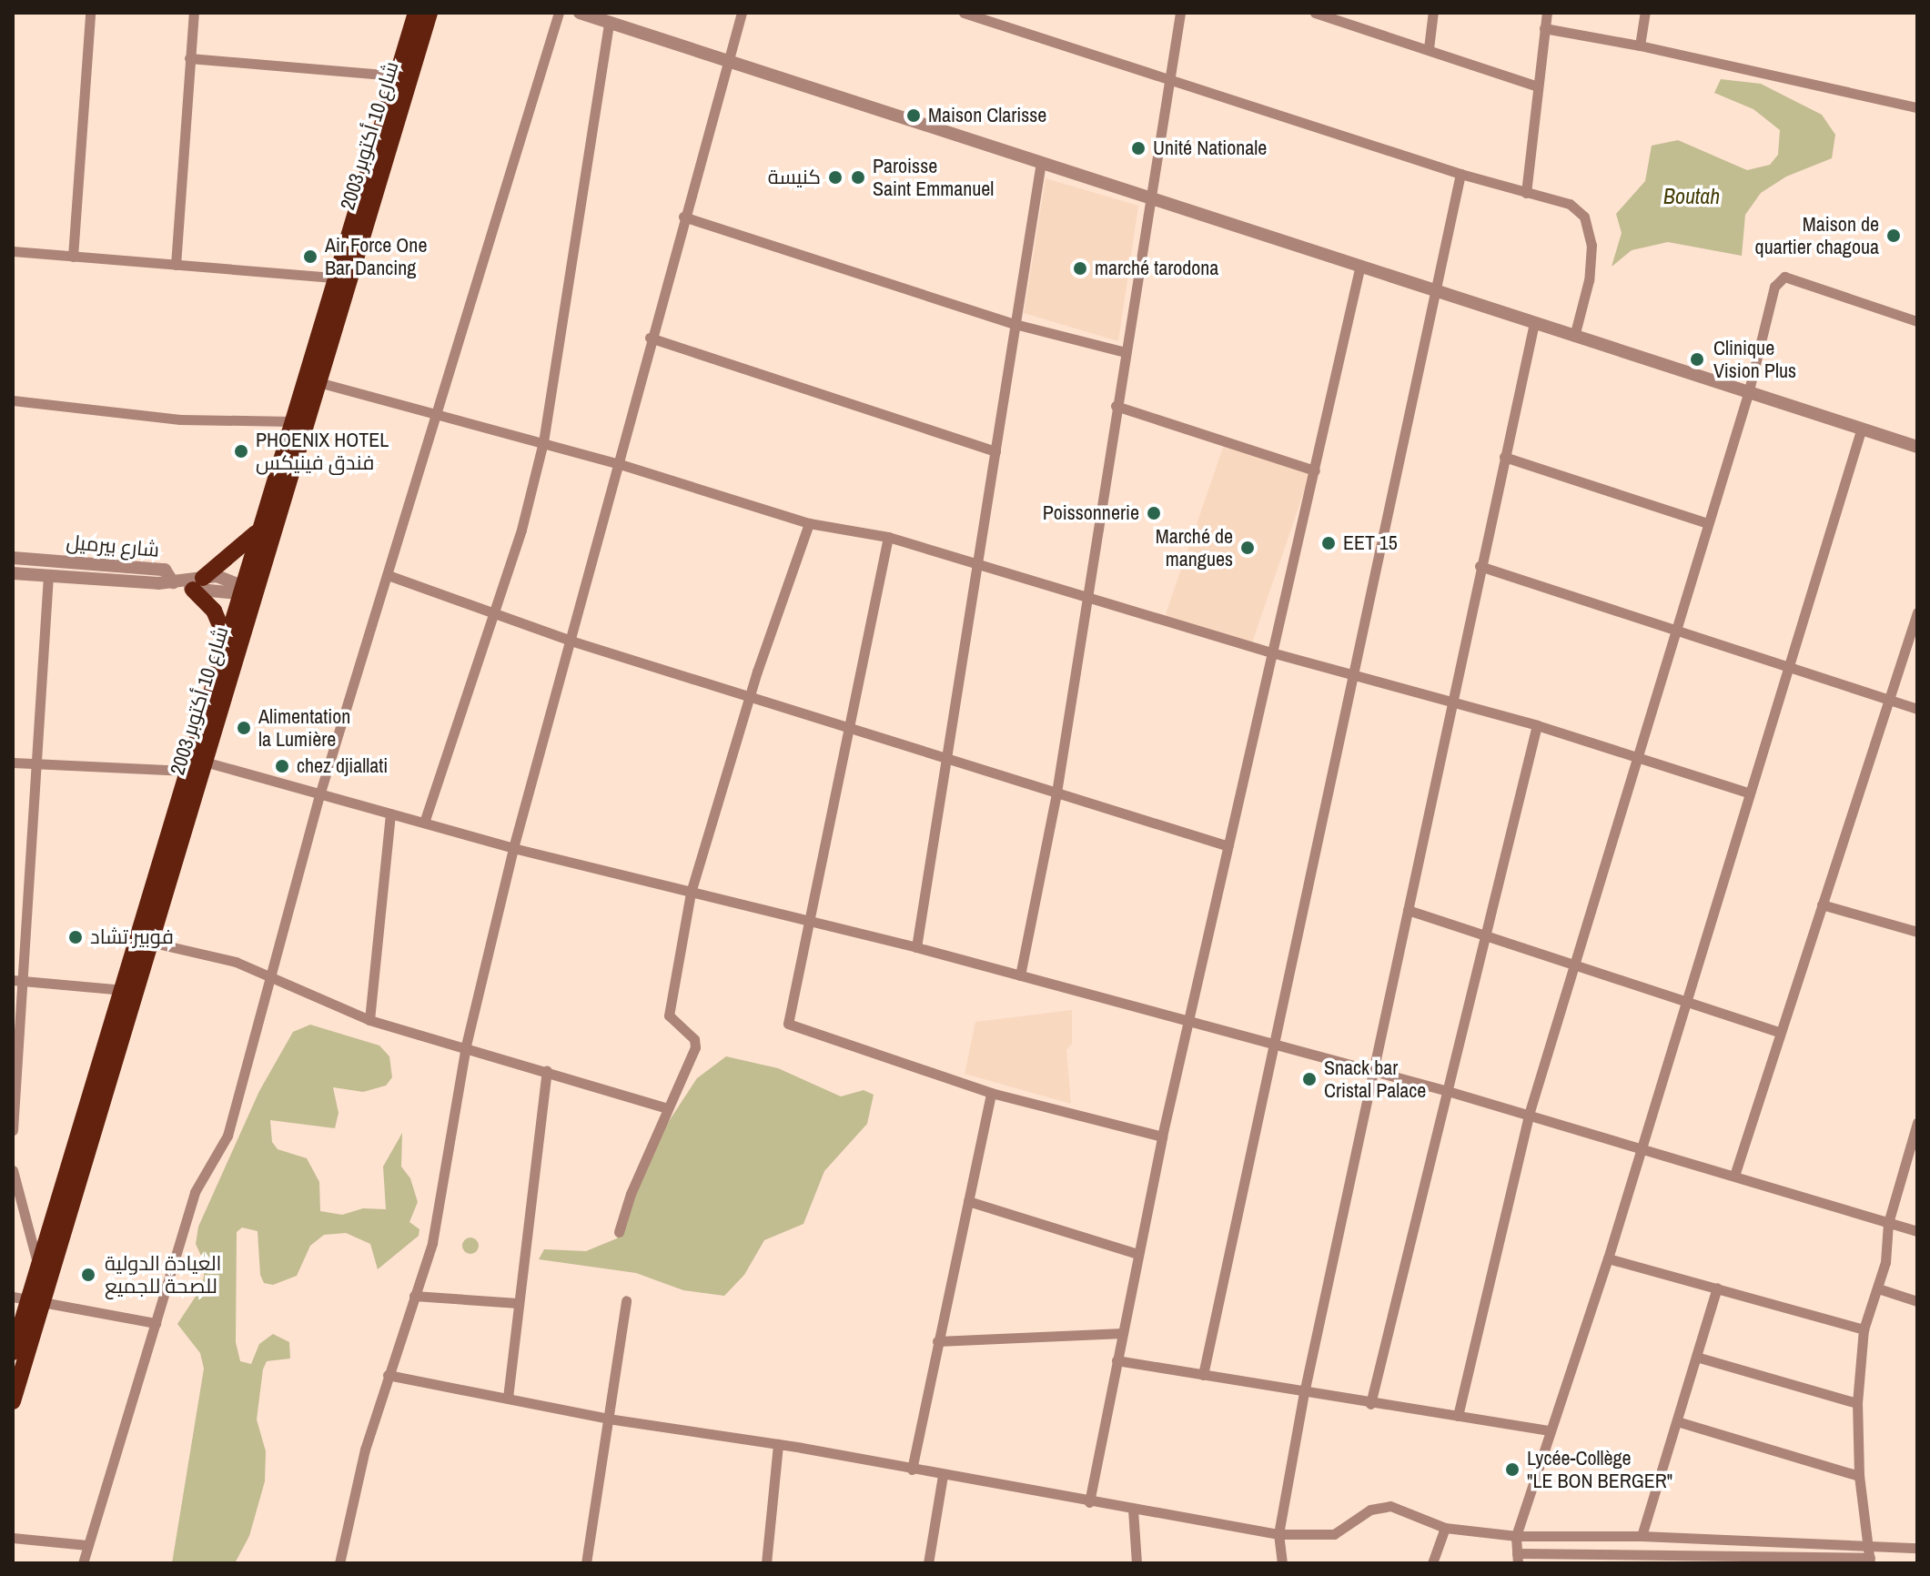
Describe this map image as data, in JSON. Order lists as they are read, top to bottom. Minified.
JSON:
{"streets":{"highway":["شارع 10 أكتوبر 2003"],"street":["شارع بيرميل"]},"water":["Boutah"],"places":["Maison Clarisse","Unité Nationale","كنيسة","Paroisse Saint Emmanuel","Maison de quartier chagoua","Air Force One Bar Dancing","marché tarodona","Clinique Vision Plus","PHOENIX HOTEL فندق فينيكس","Poissonnerie","EET 15","Marché de mangues","Alimentation la Lumière","chez djiallati","فوبير تشاد","Snack bar Cristal Palace","العيادة الدولية للصحة للجميع","Lycée-Collège \"LE BON BERGER\""]}
